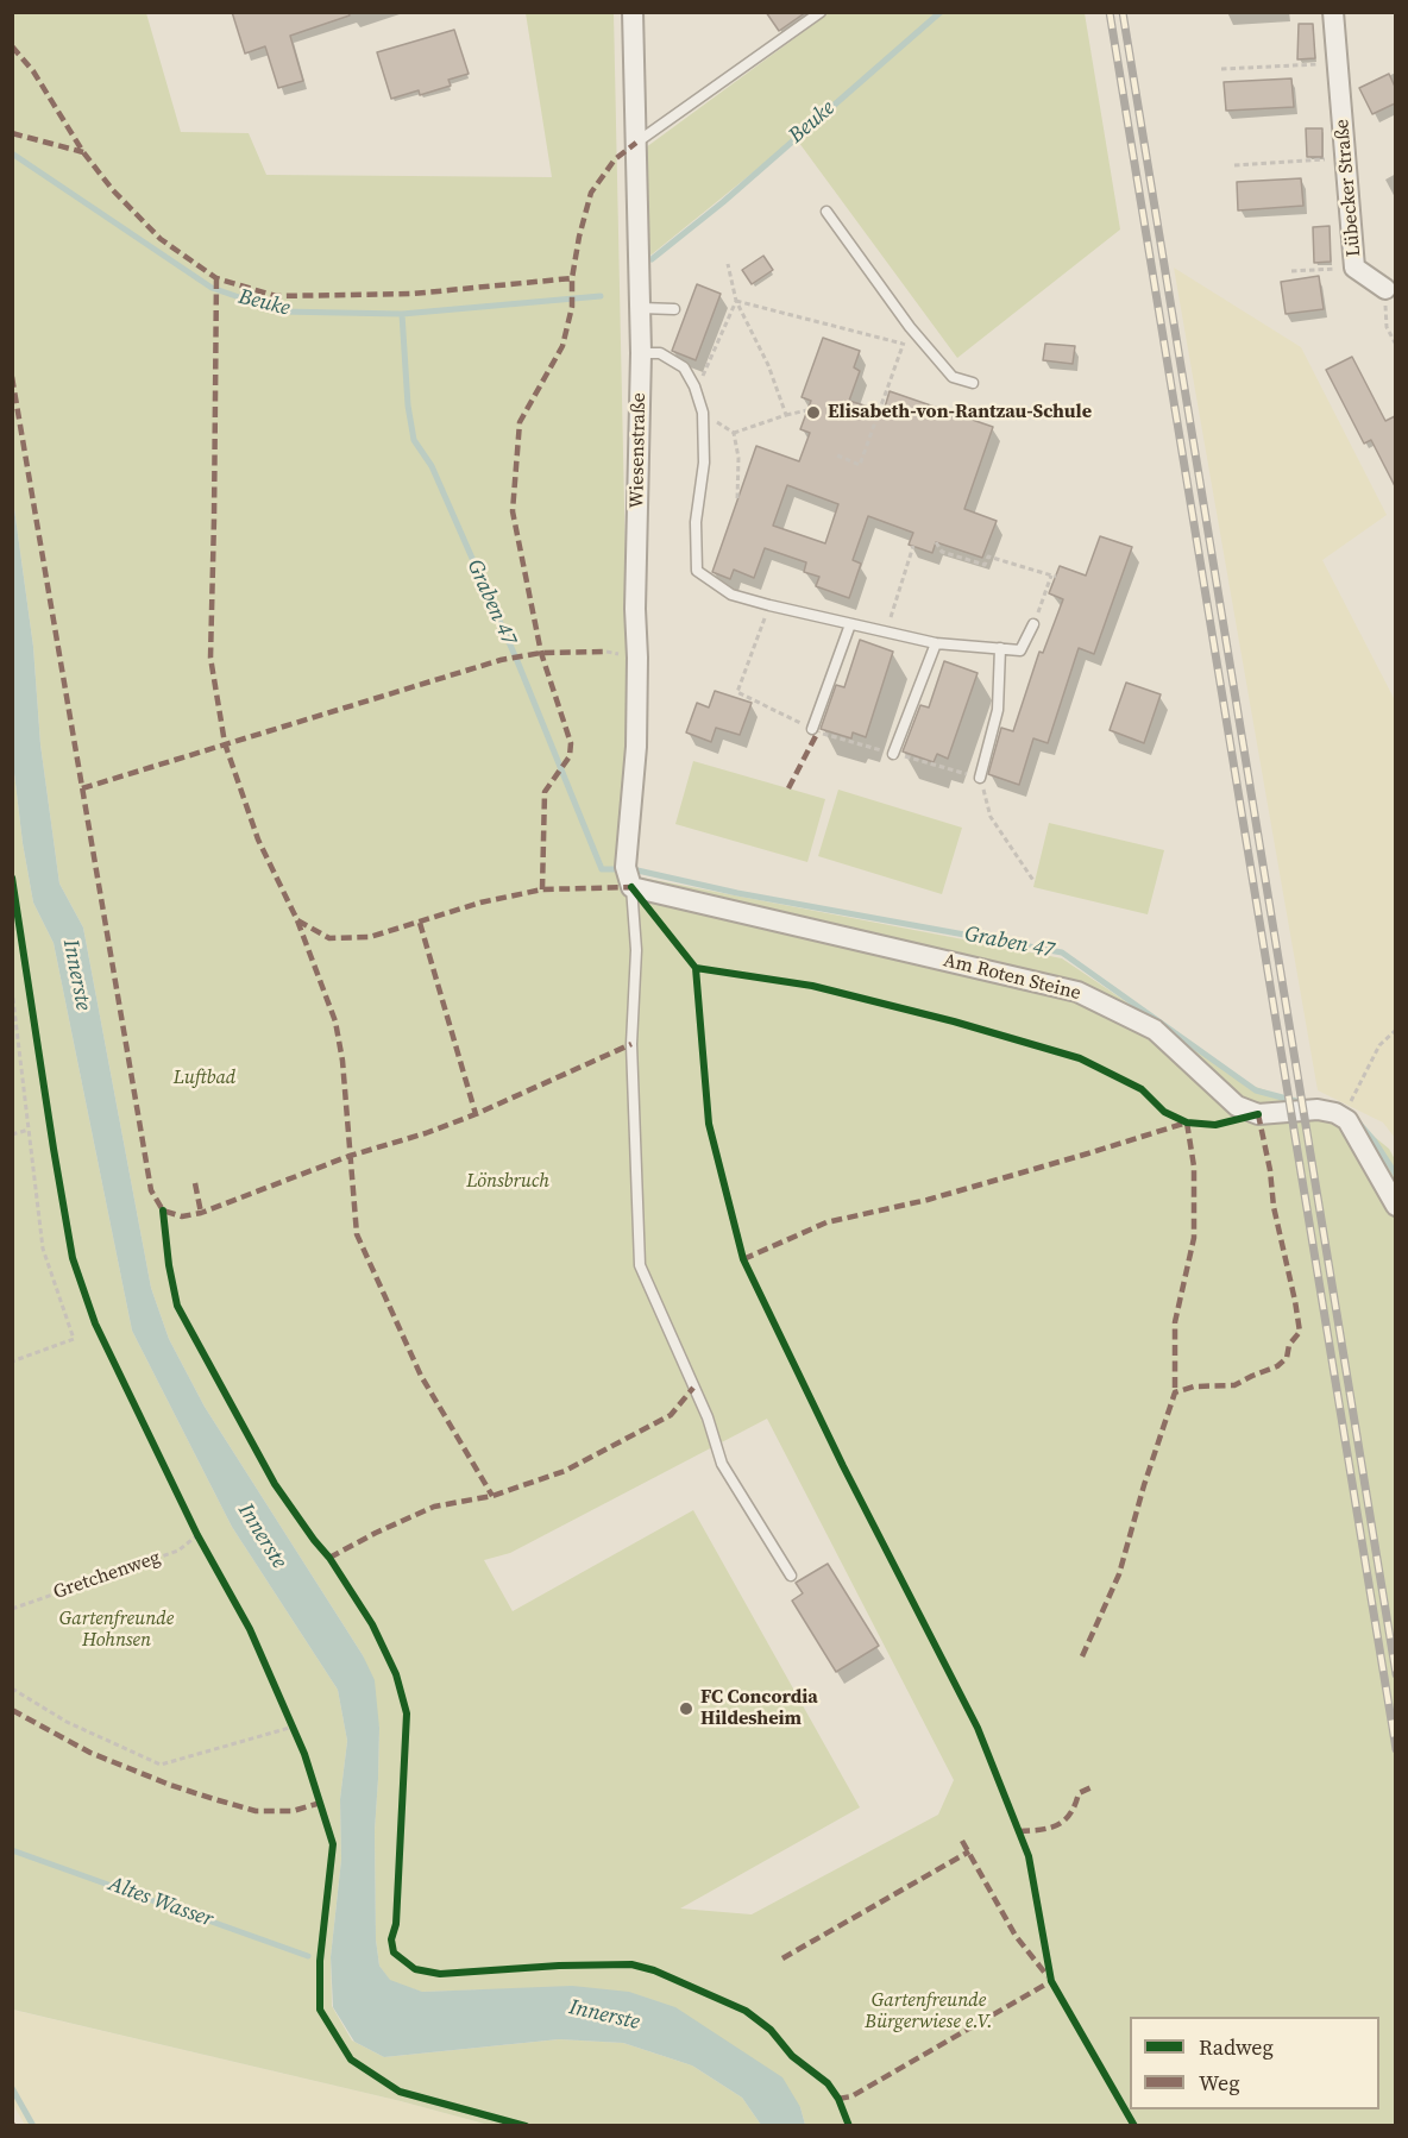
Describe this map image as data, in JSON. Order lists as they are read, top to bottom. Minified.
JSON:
{"streets":{"street":["Lübecker Straße","Wiesenstraße","Am Roten Steine"],"path":["Gretchenweg"]},"crossings":[["Wiesenstraße","Am Roten Steine"]],"water":["Beuke","Graben 47","Innerste","Altes Wasser"],"parks":["Luftbad","Lönsbruch","Gartenfreunde Hohnsen","Gartenfreunde Bürgerwiese e.V."],"places":["Elisabeth-von-Rantzau-Schule","FC Concordia Hildesheim"],"legend":["Radweg","Weg"]}
